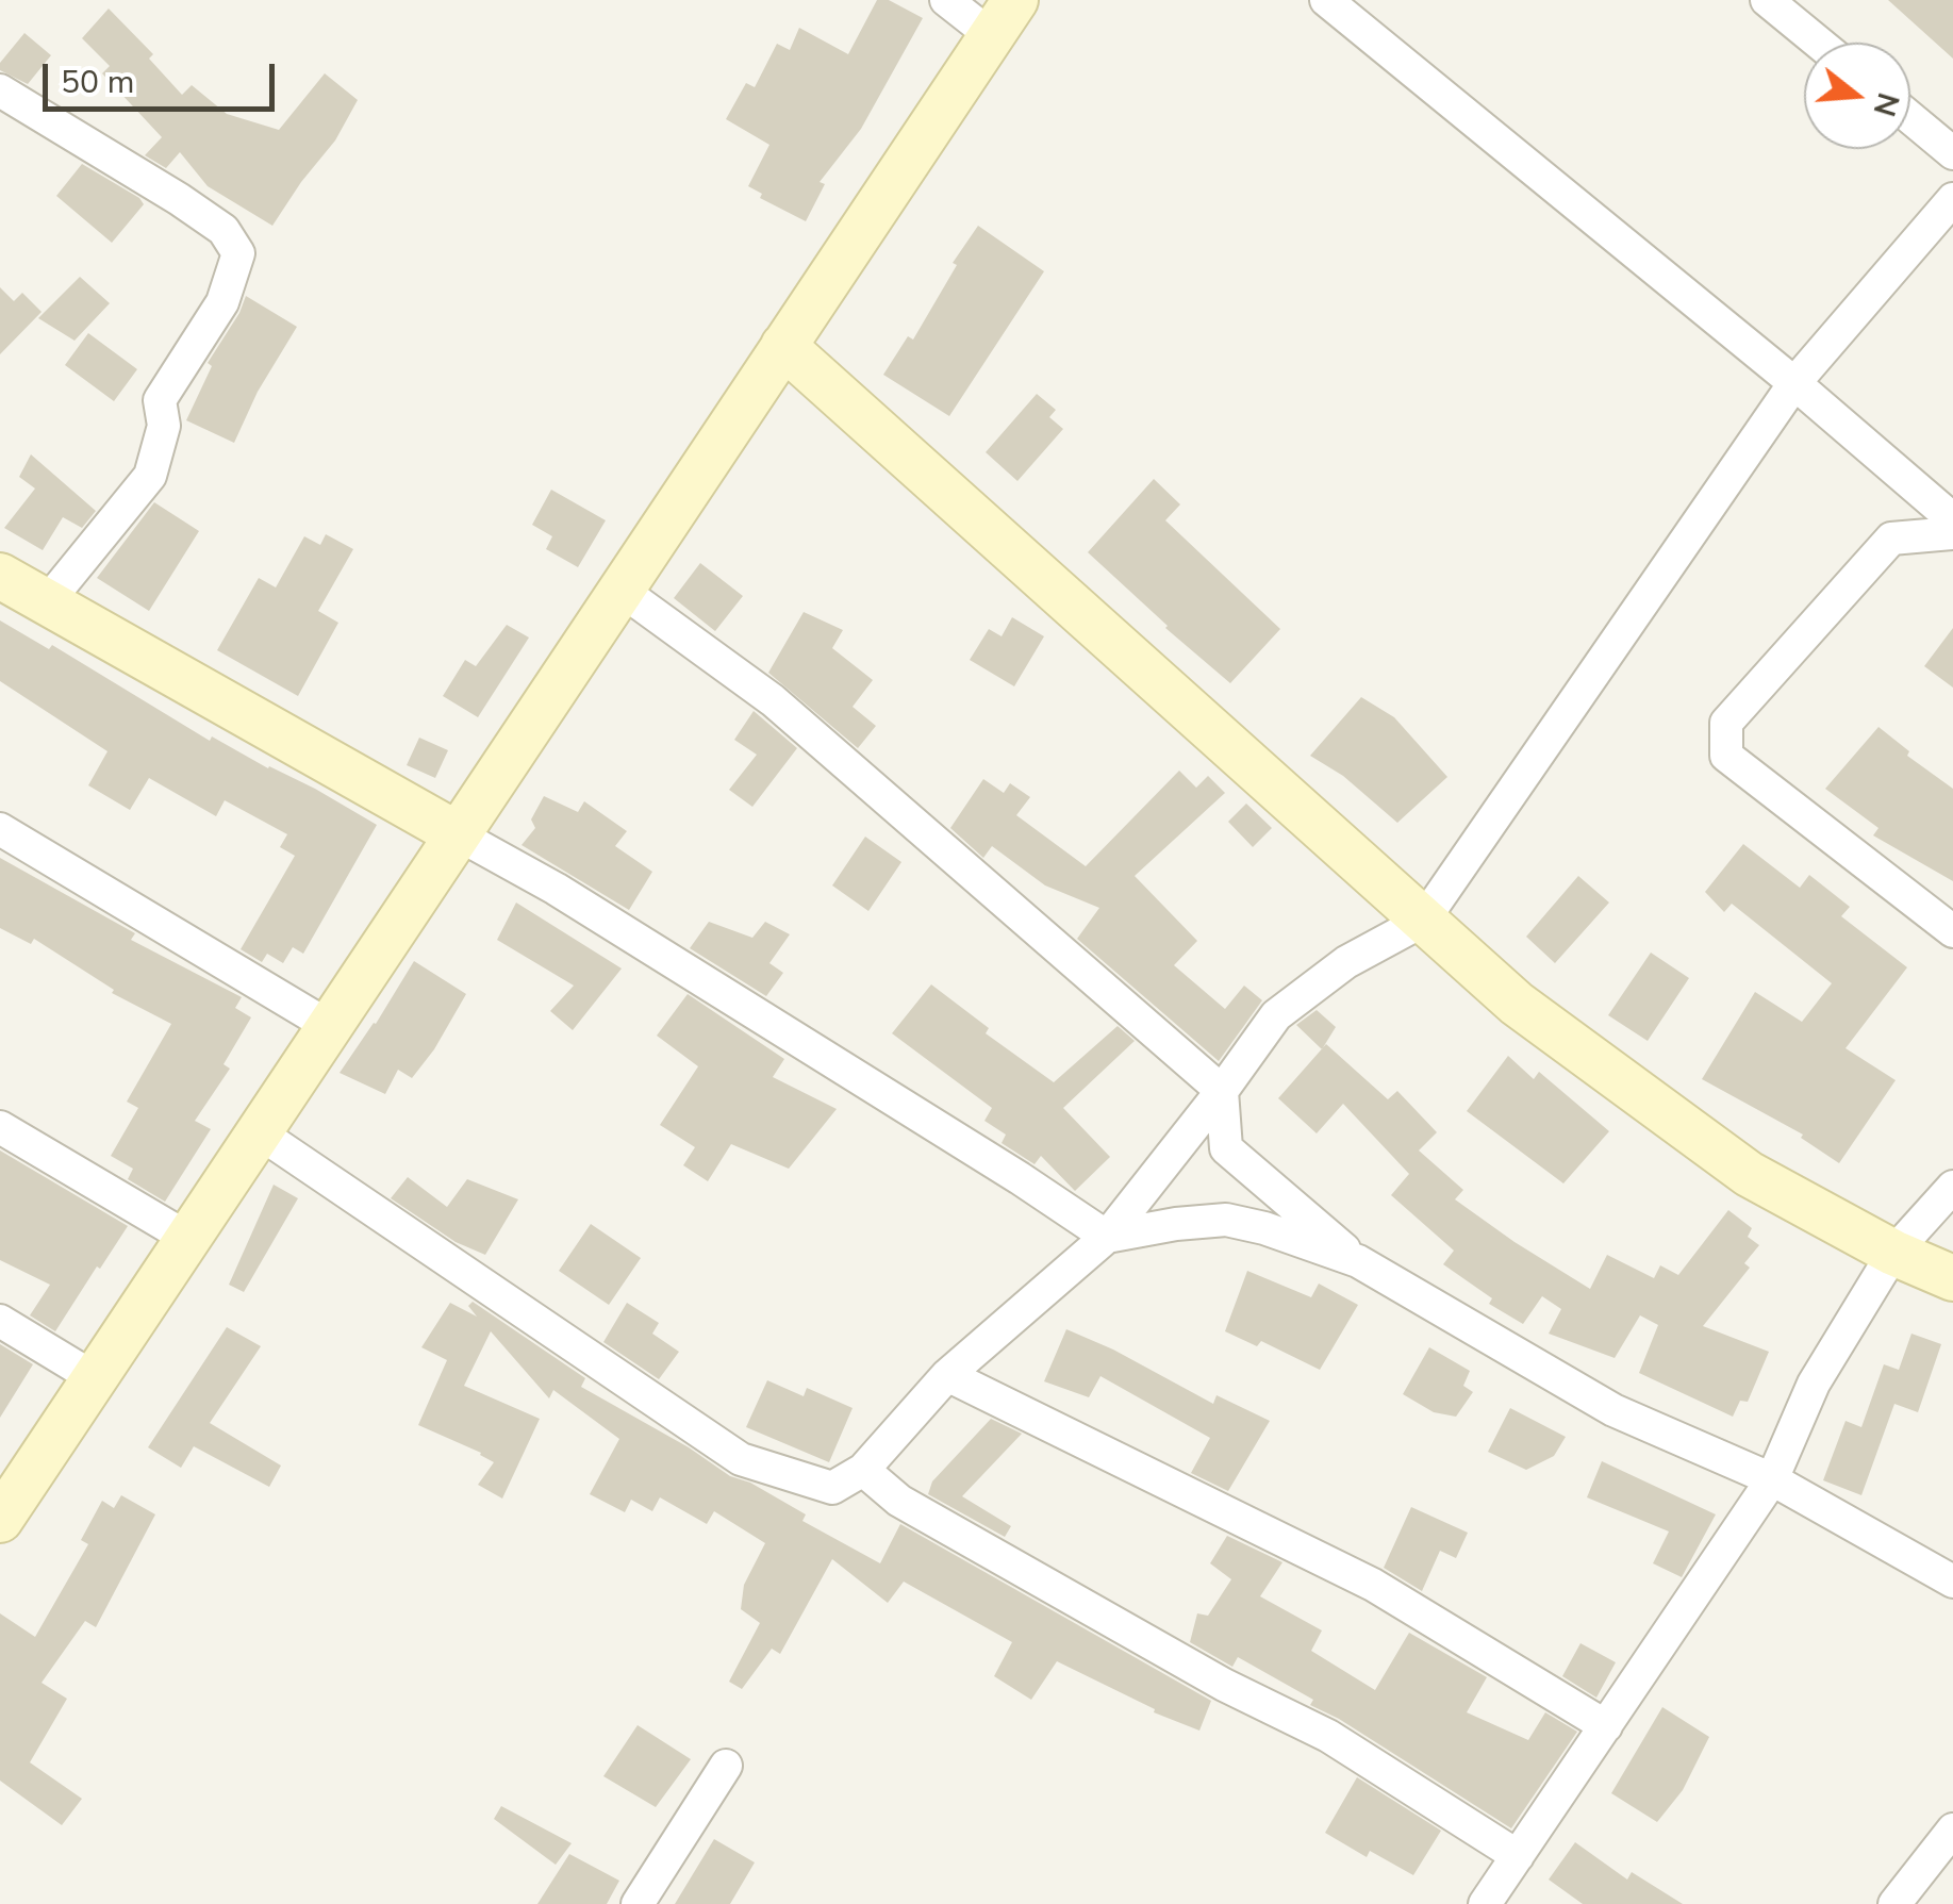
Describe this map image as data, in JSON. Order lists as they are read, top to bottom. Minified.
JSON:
{"scale_bar":"50 m","north":"right"}
